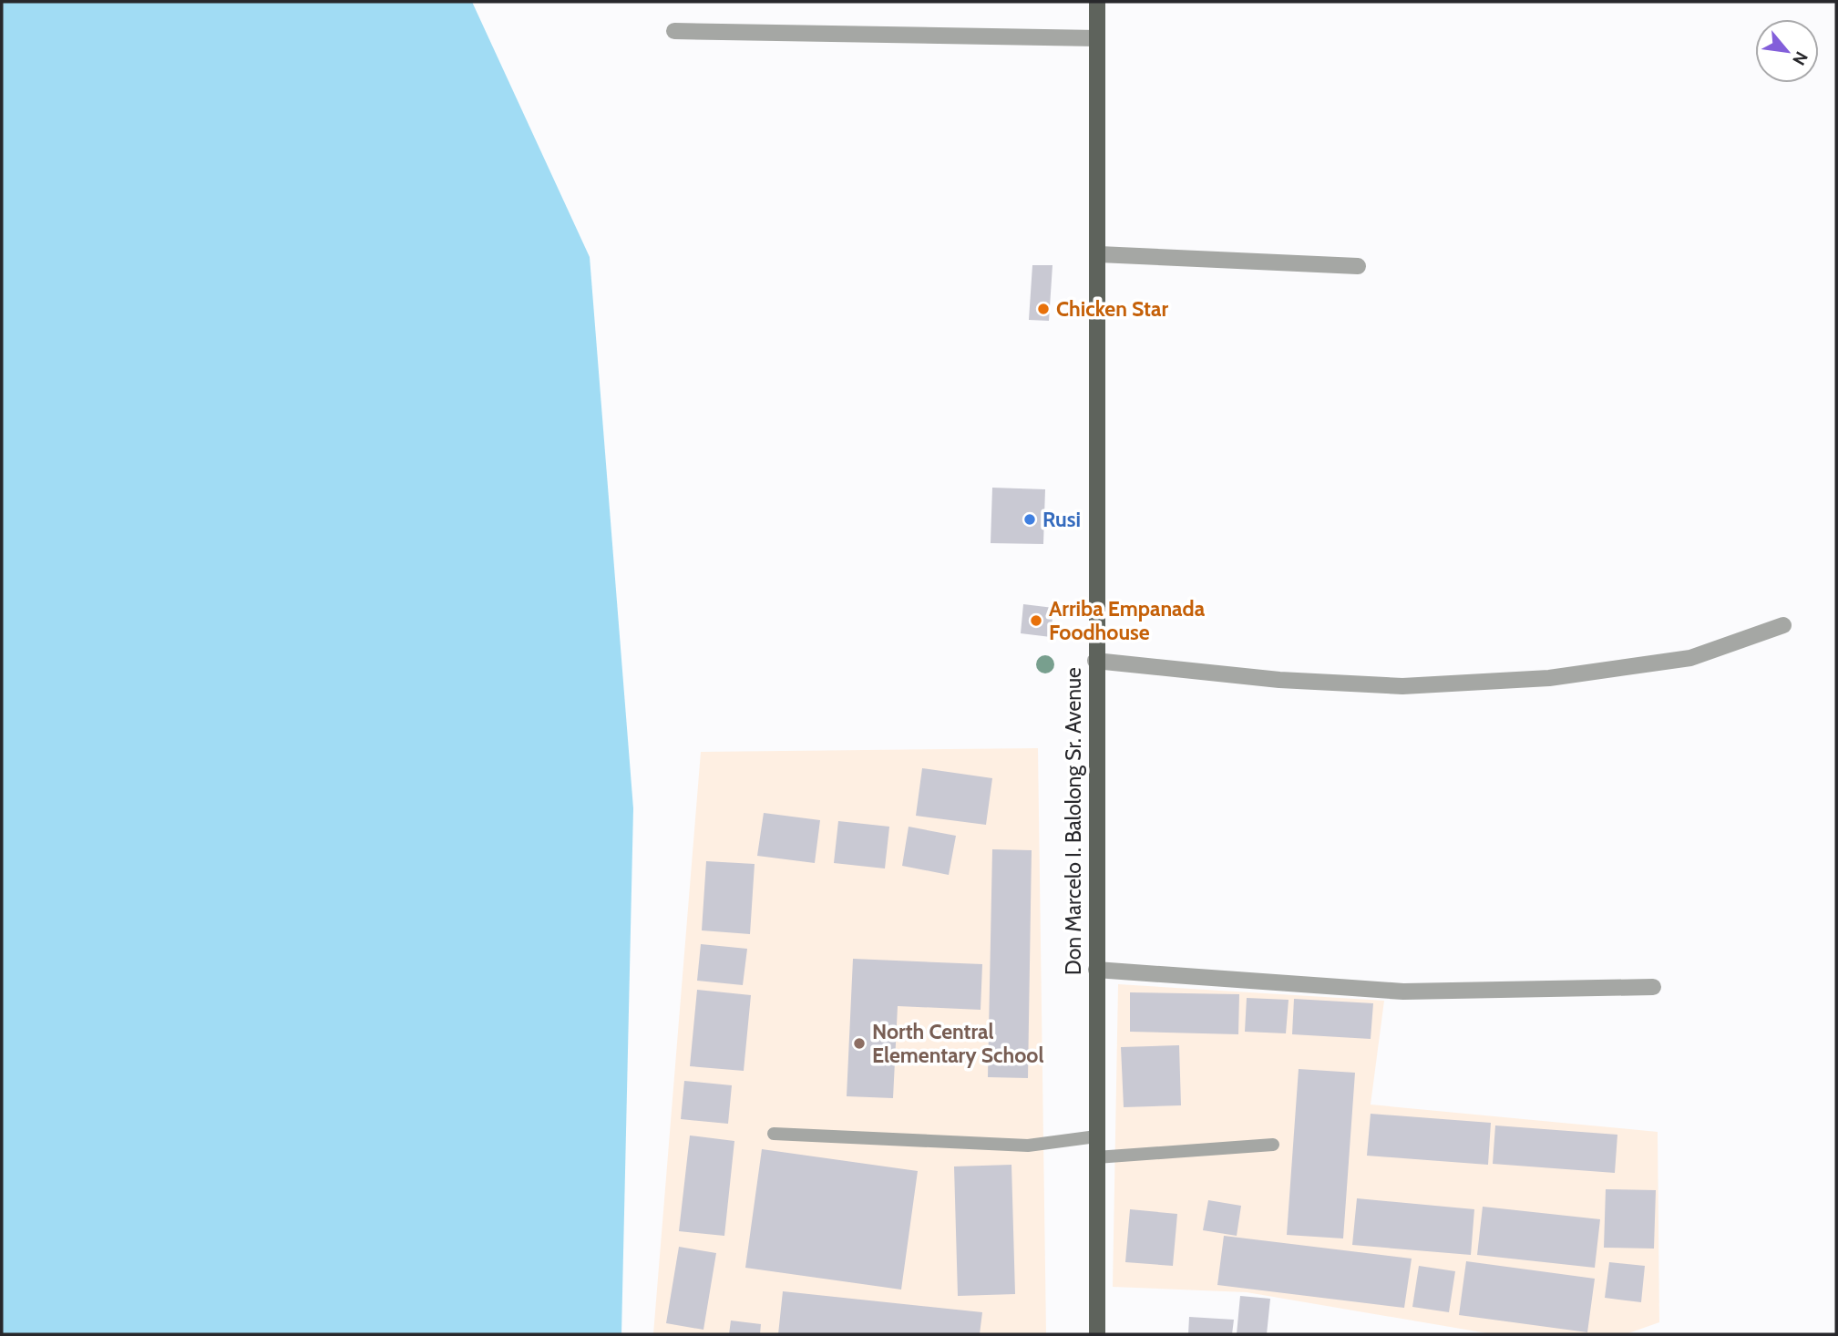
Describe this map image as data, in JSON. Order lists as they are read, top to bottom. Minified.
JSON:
{"streets":{"main road":["Don Marcelo I. Balolong Sr. Avenue"]},"places":["Chicken Star","Rusi","Arriba Empanada Foodhouse","North Central Elementary School"],"north":"bottom right"}
